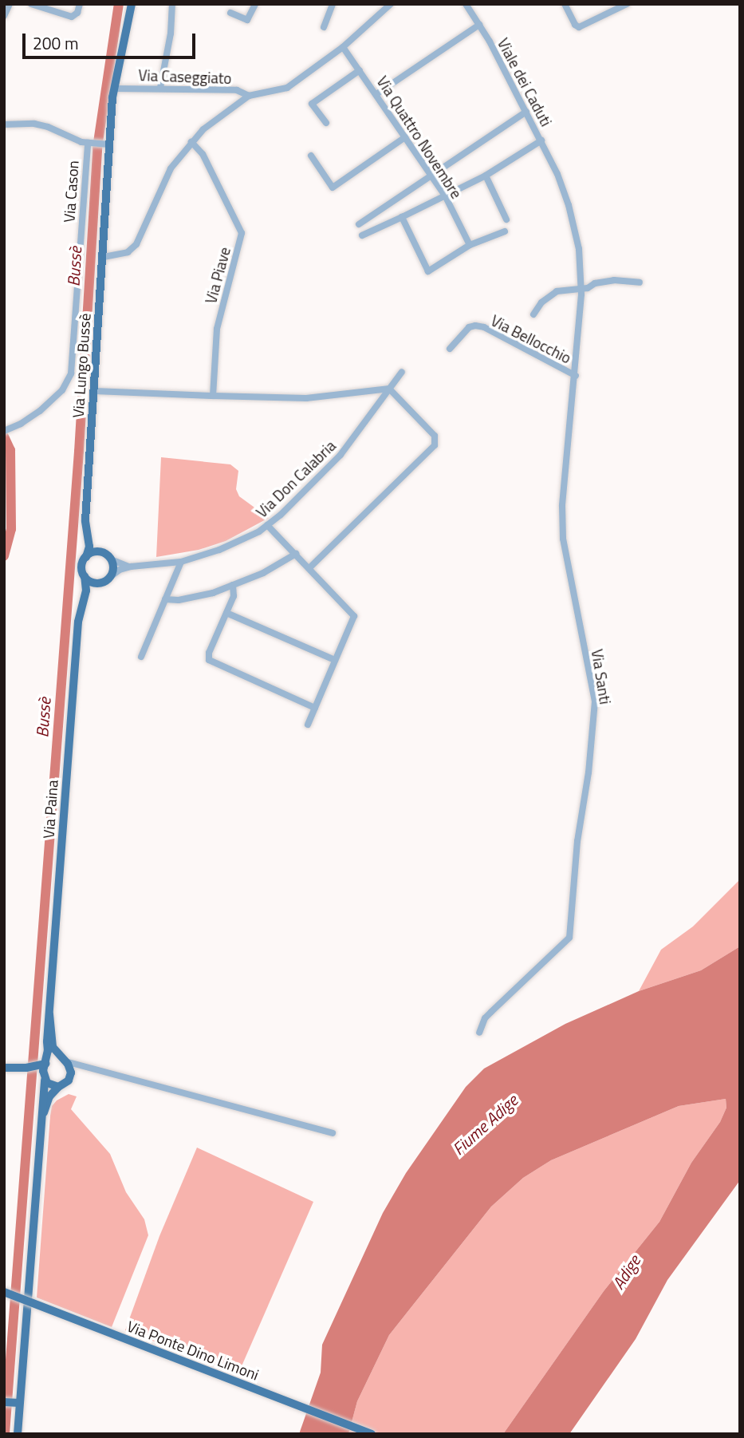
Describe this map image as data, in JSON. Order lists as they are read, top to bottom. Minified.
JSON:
{"streets":{"main road":["Via Lungo Bussè","Via Paina","Via Ponte Dino Limoni"],"street":["Via Caseggiato","Viale dei Caduti","Via Quattro Novembre","Via Cason","Via Piave","Via Bellocchio","Via Don Calabria","Via Santi"]},"crossings":[["Via Caseggiato","Via Quattro Novembre"],["Via Caseggiato","Via Lungo Bussè"],["Viale dei Caduti","Via Santi"],["Via Bellocchio","Via Santi"],["Via Lungo Bussè","Via Don Calabria"],["Via Lungo Bussè","Via Paina"],["Via Don Calabria","Via Paina"]],"water":["Bussè","Fiume Adige","Adige"],"scale_bar":"200 m"}
